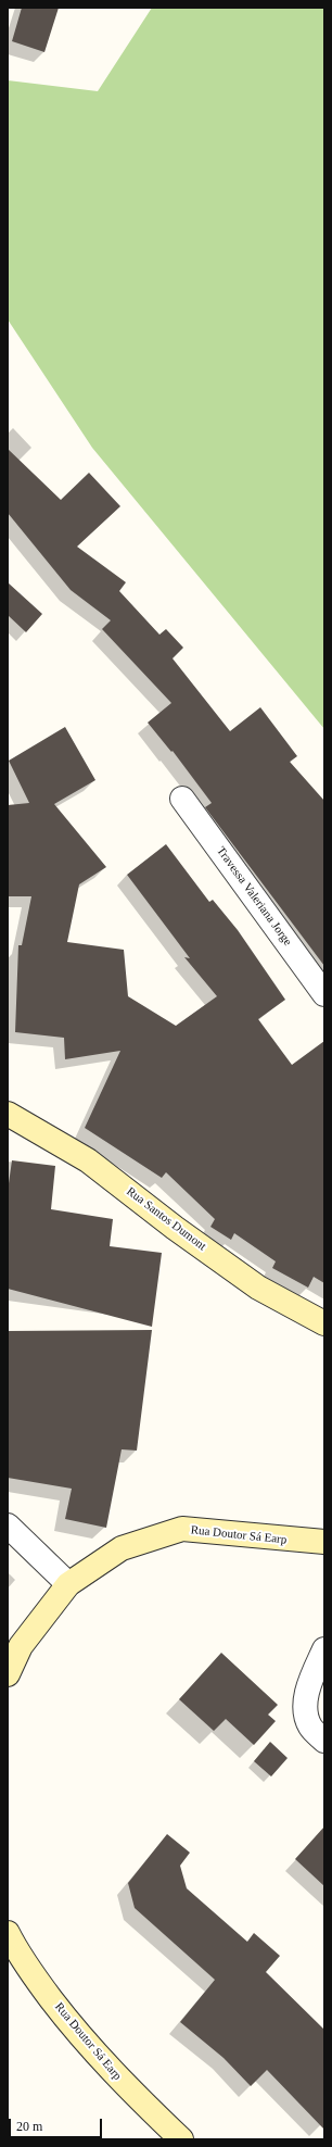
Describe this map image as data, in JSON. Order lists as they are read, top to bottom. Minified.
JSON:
{"streets":{"main road":["Rua Santos Dumont","Rua Doutor Sá Earp"],"street":["Travessa Valeriana Jorge"]},"scale_bar":"20 m"}
